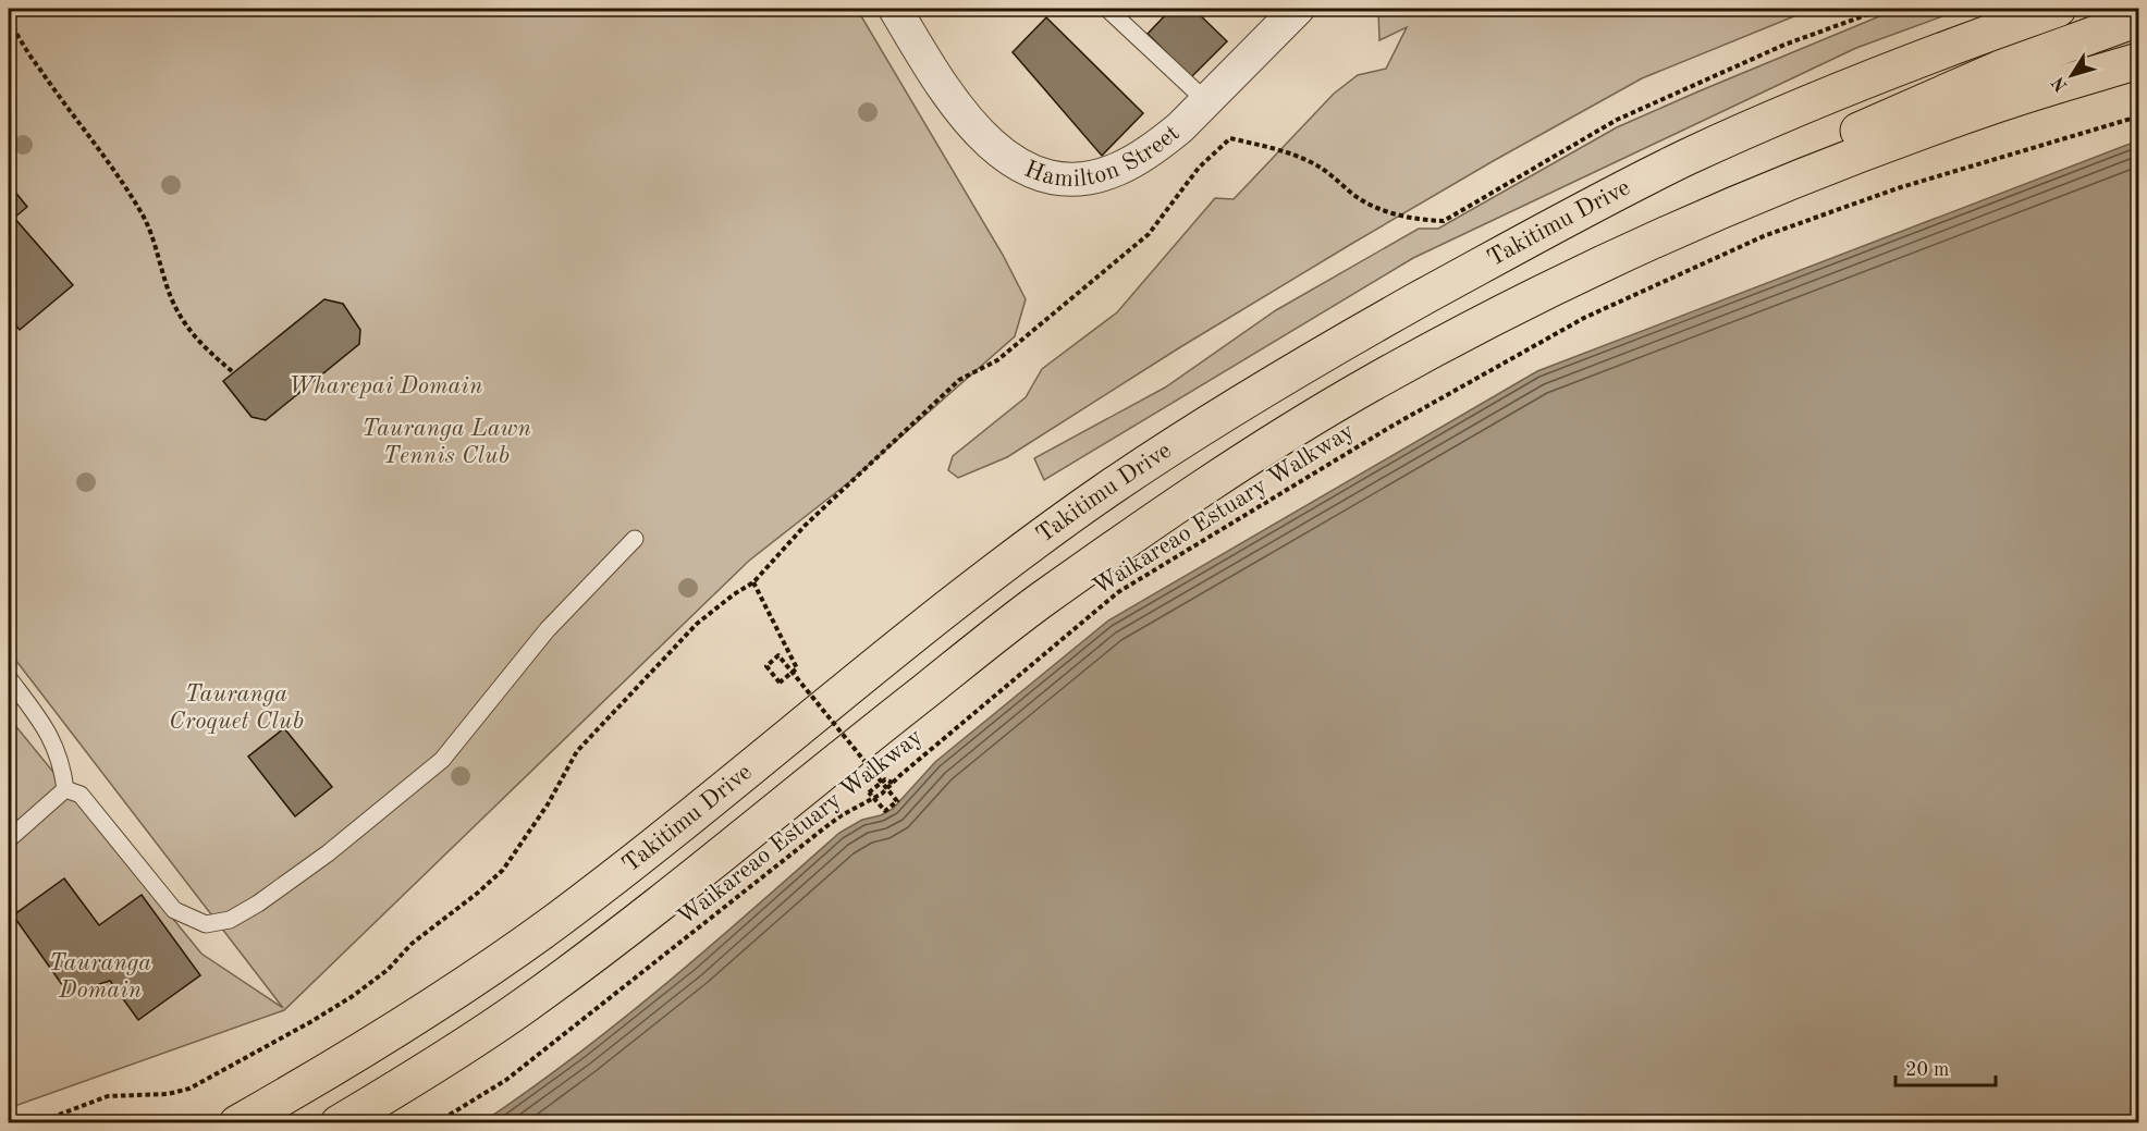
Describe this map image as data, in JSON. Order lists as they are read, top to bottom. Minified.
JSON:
{"streets":{"highway":["Takitimu Drive"],"street":["Hamilton Street"],"path":["Waikareao Estuary Walkway"]},"parks":["Wharepai Domain","Tauranga Lawn Tennis Club","Tauranga Croquet Club","Tauranga Domain"],"scale_bar":"20 m","north":"bottom left"}
